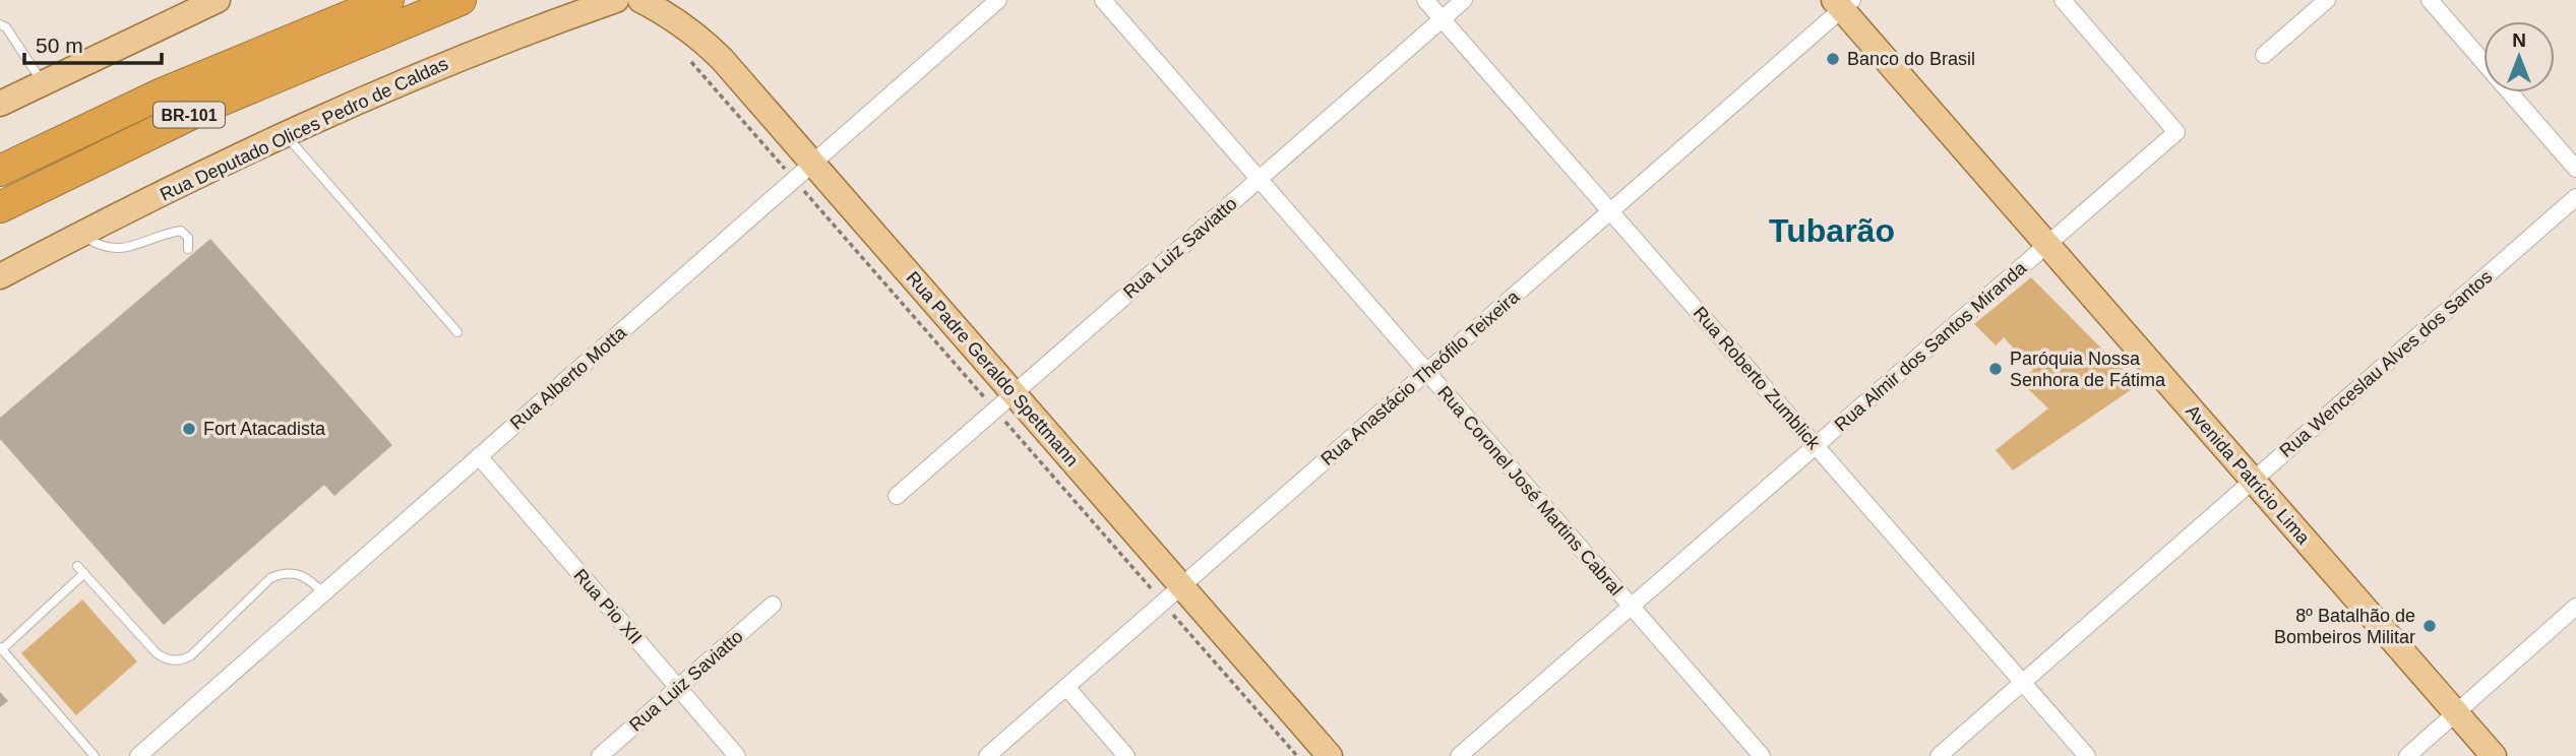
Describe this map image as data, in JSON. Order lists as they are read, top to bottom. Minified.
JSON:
{"streets":{"highway":["BR-101"],"main road":["Rua Deputado Olices Pedro de Caldas","Rua Padre Geraldo Spettmann","Avenida Patrício Lima"],"street":["Rua Luiz Saviatto","Rua Almir dos Santos Miranda","Rua Wenceslau Alves dos Santos","Rua Alberto Motta","Rua Anastácio Theófilo Teixeira","Rua Roberto Zumblick","Rua Coronel José Martins Cabral","Rua Pio XII"]},"crossings":[["Rua Luiz Saviatto","Rua Padre Geraldo Spettmann"],["Rua Luiz Saviatto","Rua Roberto Zumblick"],["Rua Luiz Saviatto","Rua Coronel José Martins Cabral"],["Rua Luiz Saviatto","Rua Pio XII"],["Rua Almir dos Santos Miranda","Rua Roberto Zumblick"],["Rua Almir dos Santos Miranda","Avenida Patrício Lima"],["Rua Almir dos Santos Miranda","Rua Coronel José Martins Cabral"],["Rua Wenceslau Alves dos Santos","Rua Roberto Zumblick"],["Rua Wenceslau Alves dos Santos","Avenida Patrício Lima"],["Rua Padre Geraldo Spettmann","Rua Alberto Motta"],["Rua Padre Geraldo Spettmann","Rua Anastácio Theófilo Teixeira"],["Rua Alberto Motta","Rua Pio XII"],["Rua Anastácio Theófilo Teixeira","Rua Roberto Zumblick"],["Rua Anastácio Theófilo Teixeira","Avenida Patrício Lima"],["Rua Anastácio Theófilo Teixeira","Rua Coronel José Martins Cabral"]],"districts":["Tubarão"],"places":["Banco do Brasil","Paróquia Nossa Senhora de Fátima","Fort Atacadista","8º Batalhão de Bombeiros Militar"],"scale_bar":"50 m","north":"top"}
